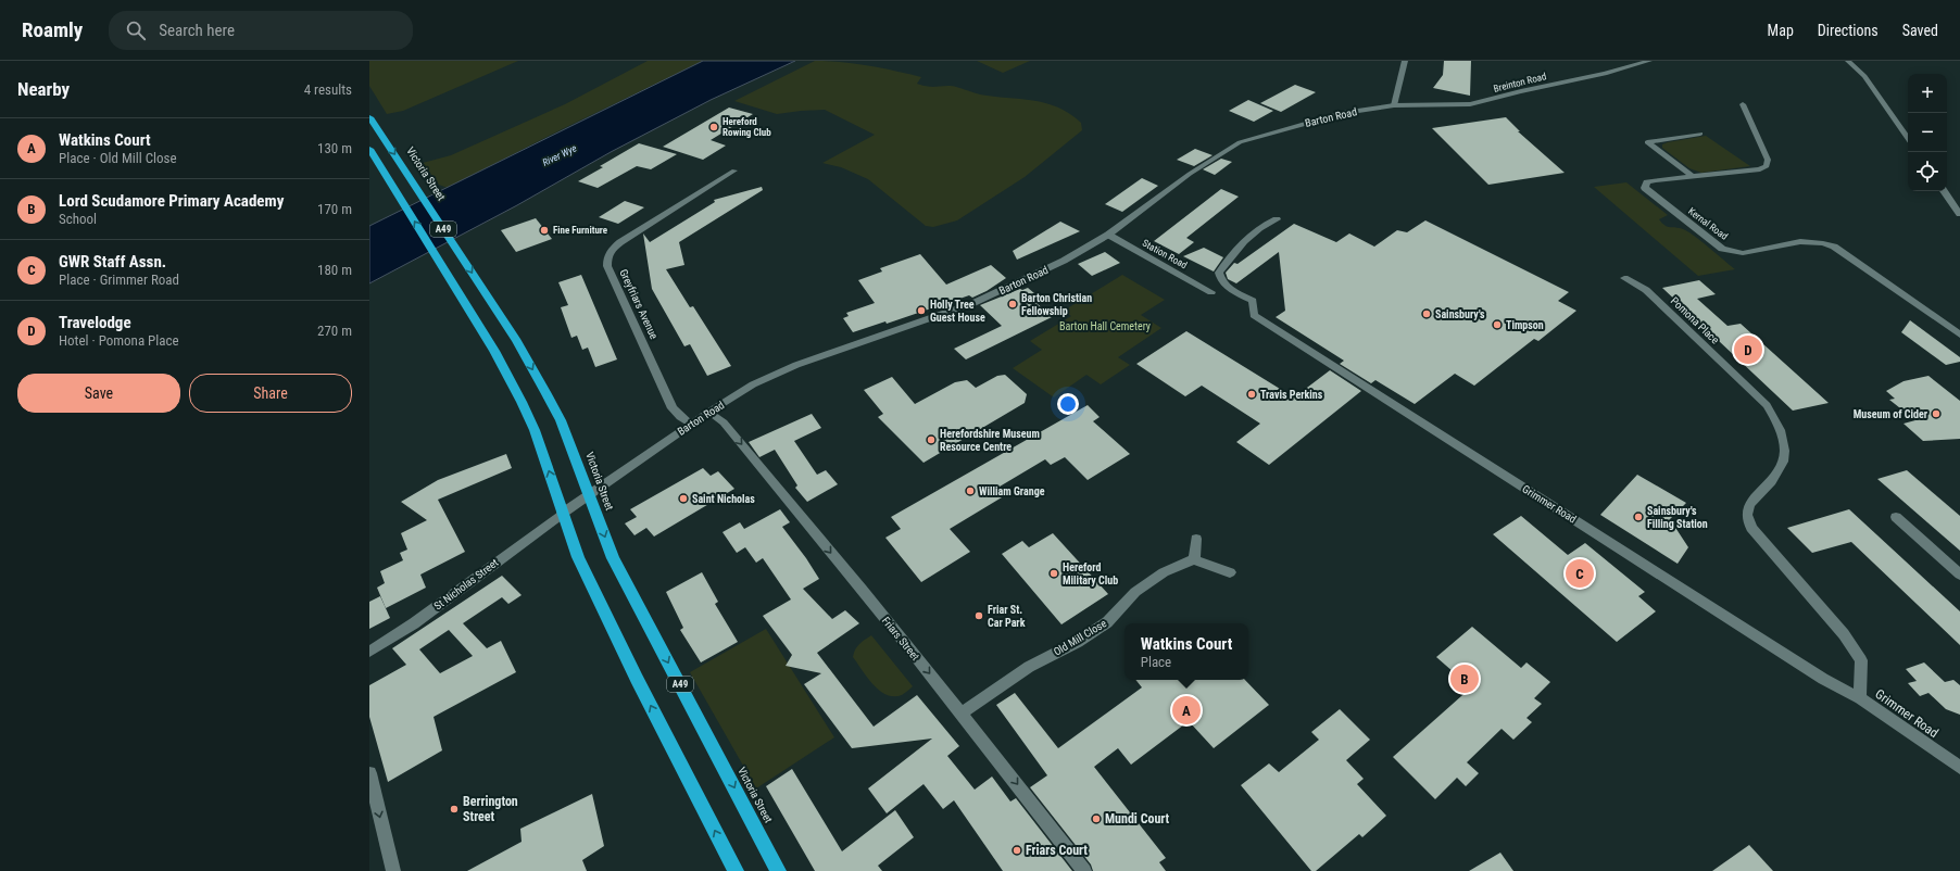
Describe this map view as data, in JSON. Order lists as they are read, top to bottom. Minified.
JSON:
{"streets":{"highway":["Victoria Street","A49"],"street":["Breinton Road","Barton Road","Kernal Road","Station Road","Greyfriars Avenue","Pomona Place","Grimmer Road","St Nicholas Street","Old Mill Close","Friars Street"]},"crossings":[["Breinton Road","Barton Road"],["Barton Road","Victoria Street"],["Barton Road","A49"],["Barton Road","Station Road"],["Barton Road","Greyfriars Avenue"],["Barton Road","St Nicholas Street"],["Barton Road","Friars Street"],["A49","St Nicholas Street"],["Pomona Place","Grimmer Road"],["Old Mill Close","Friars Street"]],"one_way":["Friars Street"],"water":["River Wye"],"parks":["Barton Hall Cemetery"],"places":["Hereford Rowing Club","Fine Furniture","Barton Christian Fellowship","Holly Tree Guest House","Sainsbury's","Timpson","Travis Perkins","Museum of Cider","Herefordshire Museum Resource Centre","William Grange","Saint Nicholas","Sainsbury's Filling Station","Hereford Military Club","Friar St. Car Park","Berrington Street","Mundi Court","Friars Court"],"page":{"header":"Roamly","search":"Search here","nav":["Map","Directions","Saved"],"heading":["Nearby","4 results"],"map_buttons":["+","−"],"list":[{"mark":"A","name":"Watkins Court","note":"Place · Old Mill Close","value":"130 m"},{"mark":"B","name":"Lord Scudamore Primary Academy","note":"School","value":"170 m"},{"mark":"C","name":"GWR Staff Assn.","note":"Place · Grimmer Road","value":"180 m"},{"mark":"D","name":"Travelodge","note":"Hotel · Pomona Place","value":"270 m"}],"pins":["D","C","B","A"],"buttons":["Save","Share"],"popup":["Watkins Court","Place"]}}
